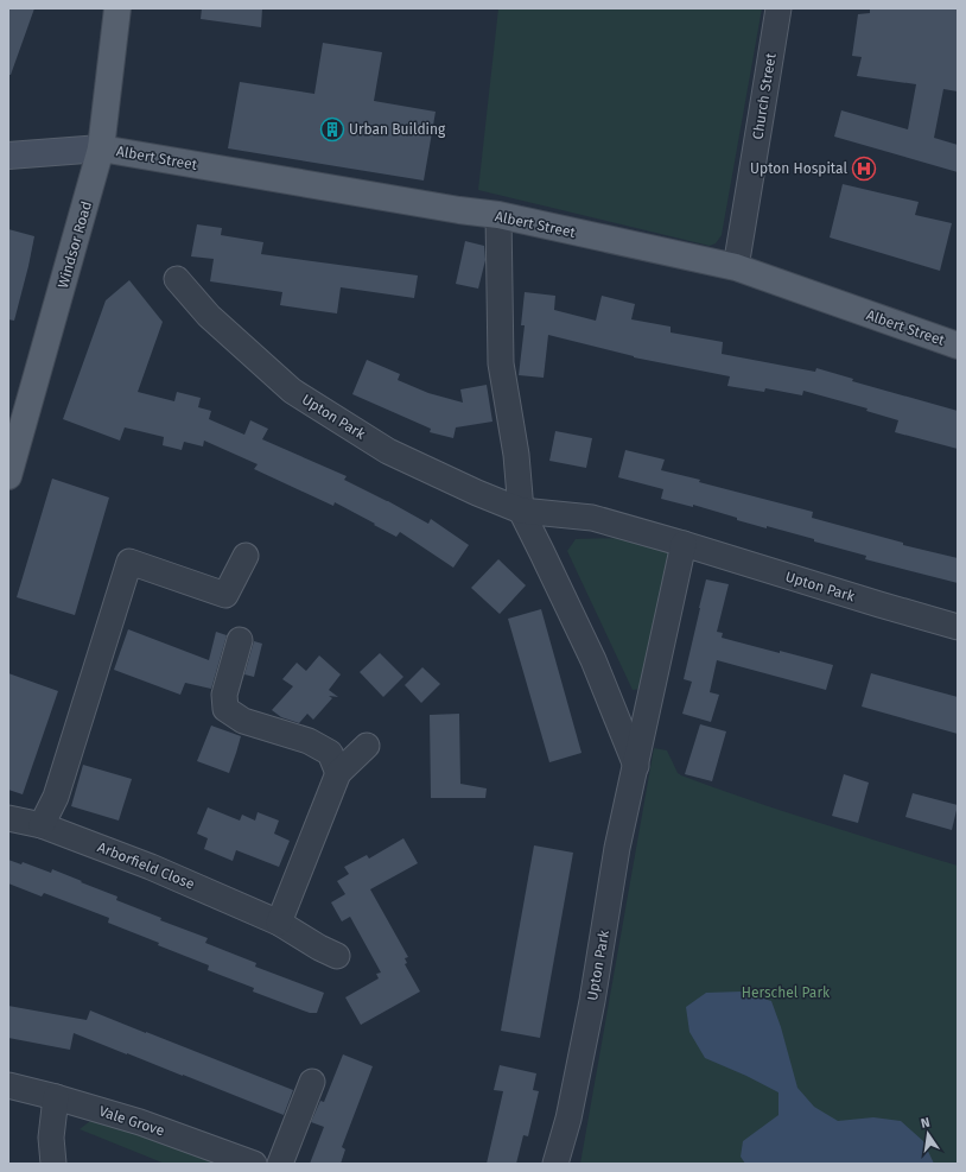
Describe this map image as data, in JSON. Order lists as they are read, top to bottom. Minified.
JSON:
{"streets":{"main road":["Albert Street","Windsor Road"],"street":["Church Street","Upton Park","Arborfield Close","Vale Grove"]},"crossings":[["Church Street","Albert Street"],["Albert Street","Windsor Road"]],"parks":["Herschel Park"],"places":{"building":["Urban Building"],"hospital":["Upton Hospital"]},"north":"top"}
